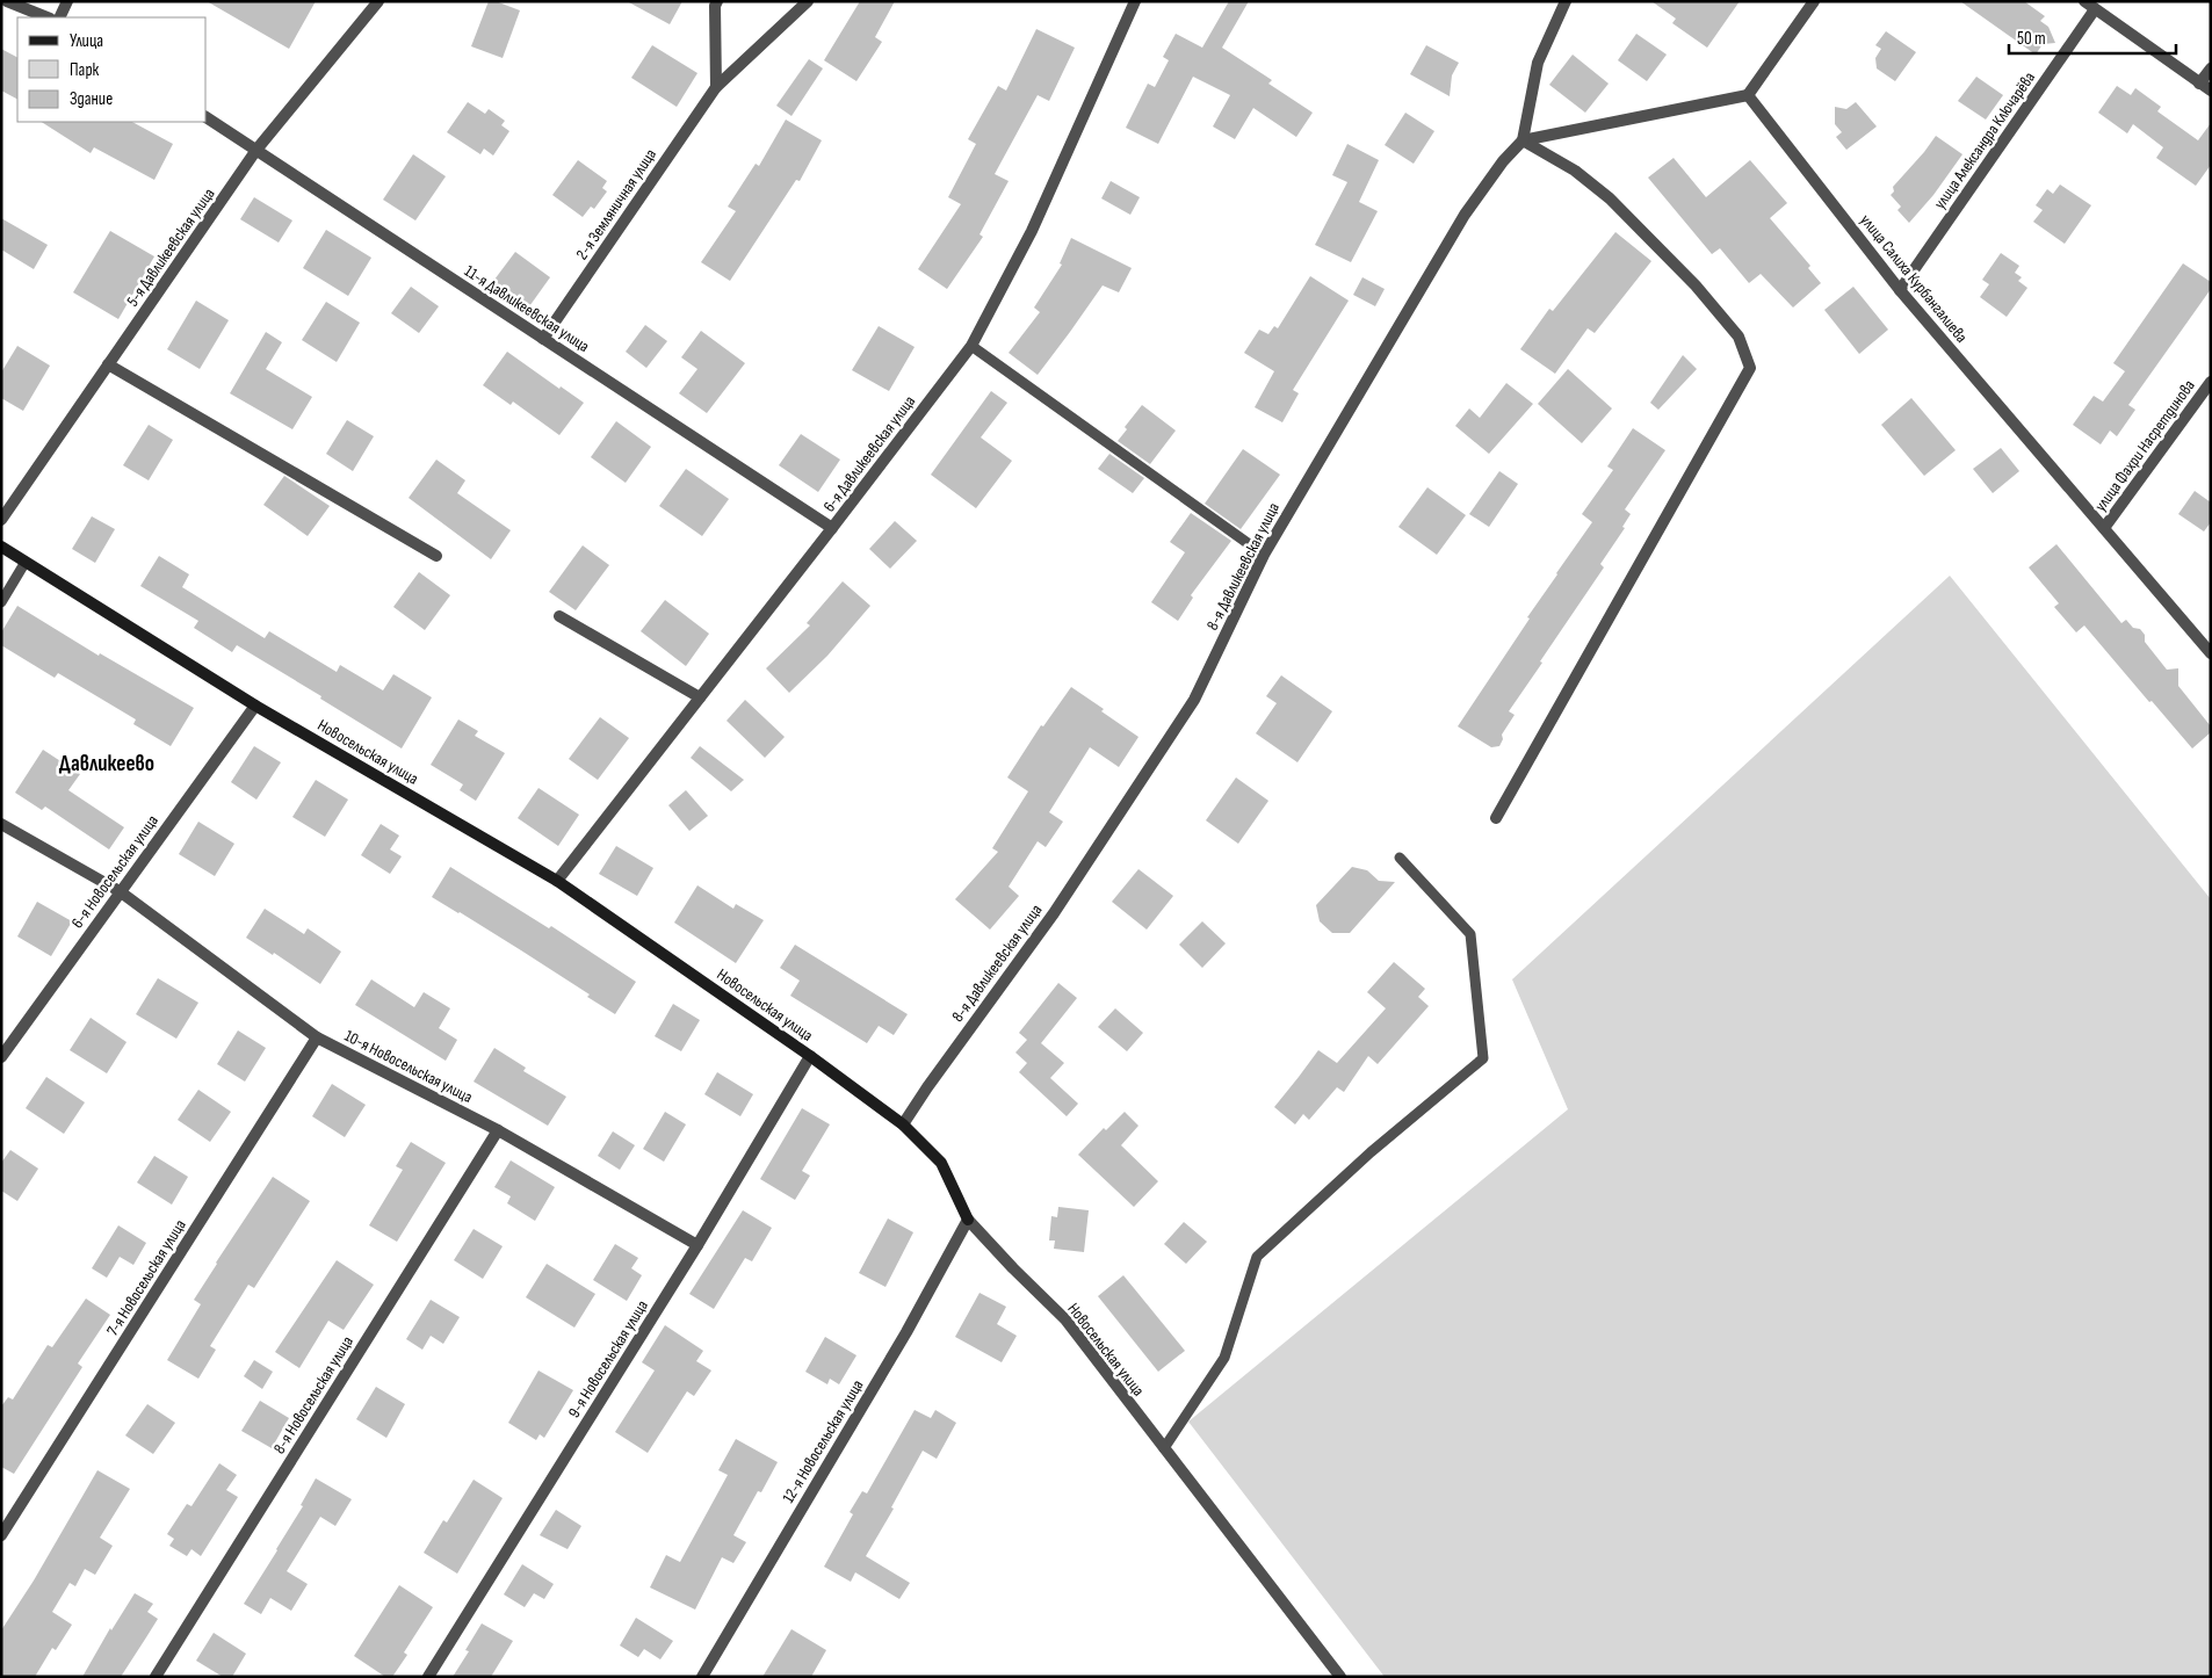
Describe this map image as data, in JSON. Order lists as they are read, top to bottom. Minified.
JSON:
{"streets":{"street":["улица Александра Ключарёва","2-я Земляничная улица","5-я Давликеевская улица","улица Салиха Курбангалиева","11-я Давликеевская улица","улица Фахри Насретдинова","6-я Давликеевская улица","8-я Давликеевская улица","Новосельская улица","6-я Новосельская улица","10-я Новосельская улица","7-я Новосельская улица","9-я Новосельская улица","8-я Новосельская улица","12-я Новосельская улица"]},"crossings":[["улица Александра Ключарёва","улица Салиха Курбангалиева"],["2-я Земляничная улица","11-я Давликеевская улица"],["5-я Давликеевская улица","11-я Давликеевская улица"],["улица Салиха Курбангалиева","улица Фахри Насретдинова"],["11-я Давликеевская улица","6-я Давликеевская улица"],["6-я Давликеевская улица","Новосельская улица"],["8-я Давликеевская улица","Новосельская улица"],["Новосельская улица","6-я Новосельская улица"],["Новосельская улица","9-я Новосельская улица"],["Новосельская улица","12-я Новосельская улица"],["6-я Новосельская улица","10-я Новосельская улица"],["10-я Новосельская улица","7-я Новосельская улица"],["10-я Новосельская улица","9-я Новосельская улица"],["10-я Новосельская улица","8-я Новосельская улица"]],"districts":["Давликеево"],"legend":["Улица","Парк","Здание"],"scale_bar":"50 m"}
